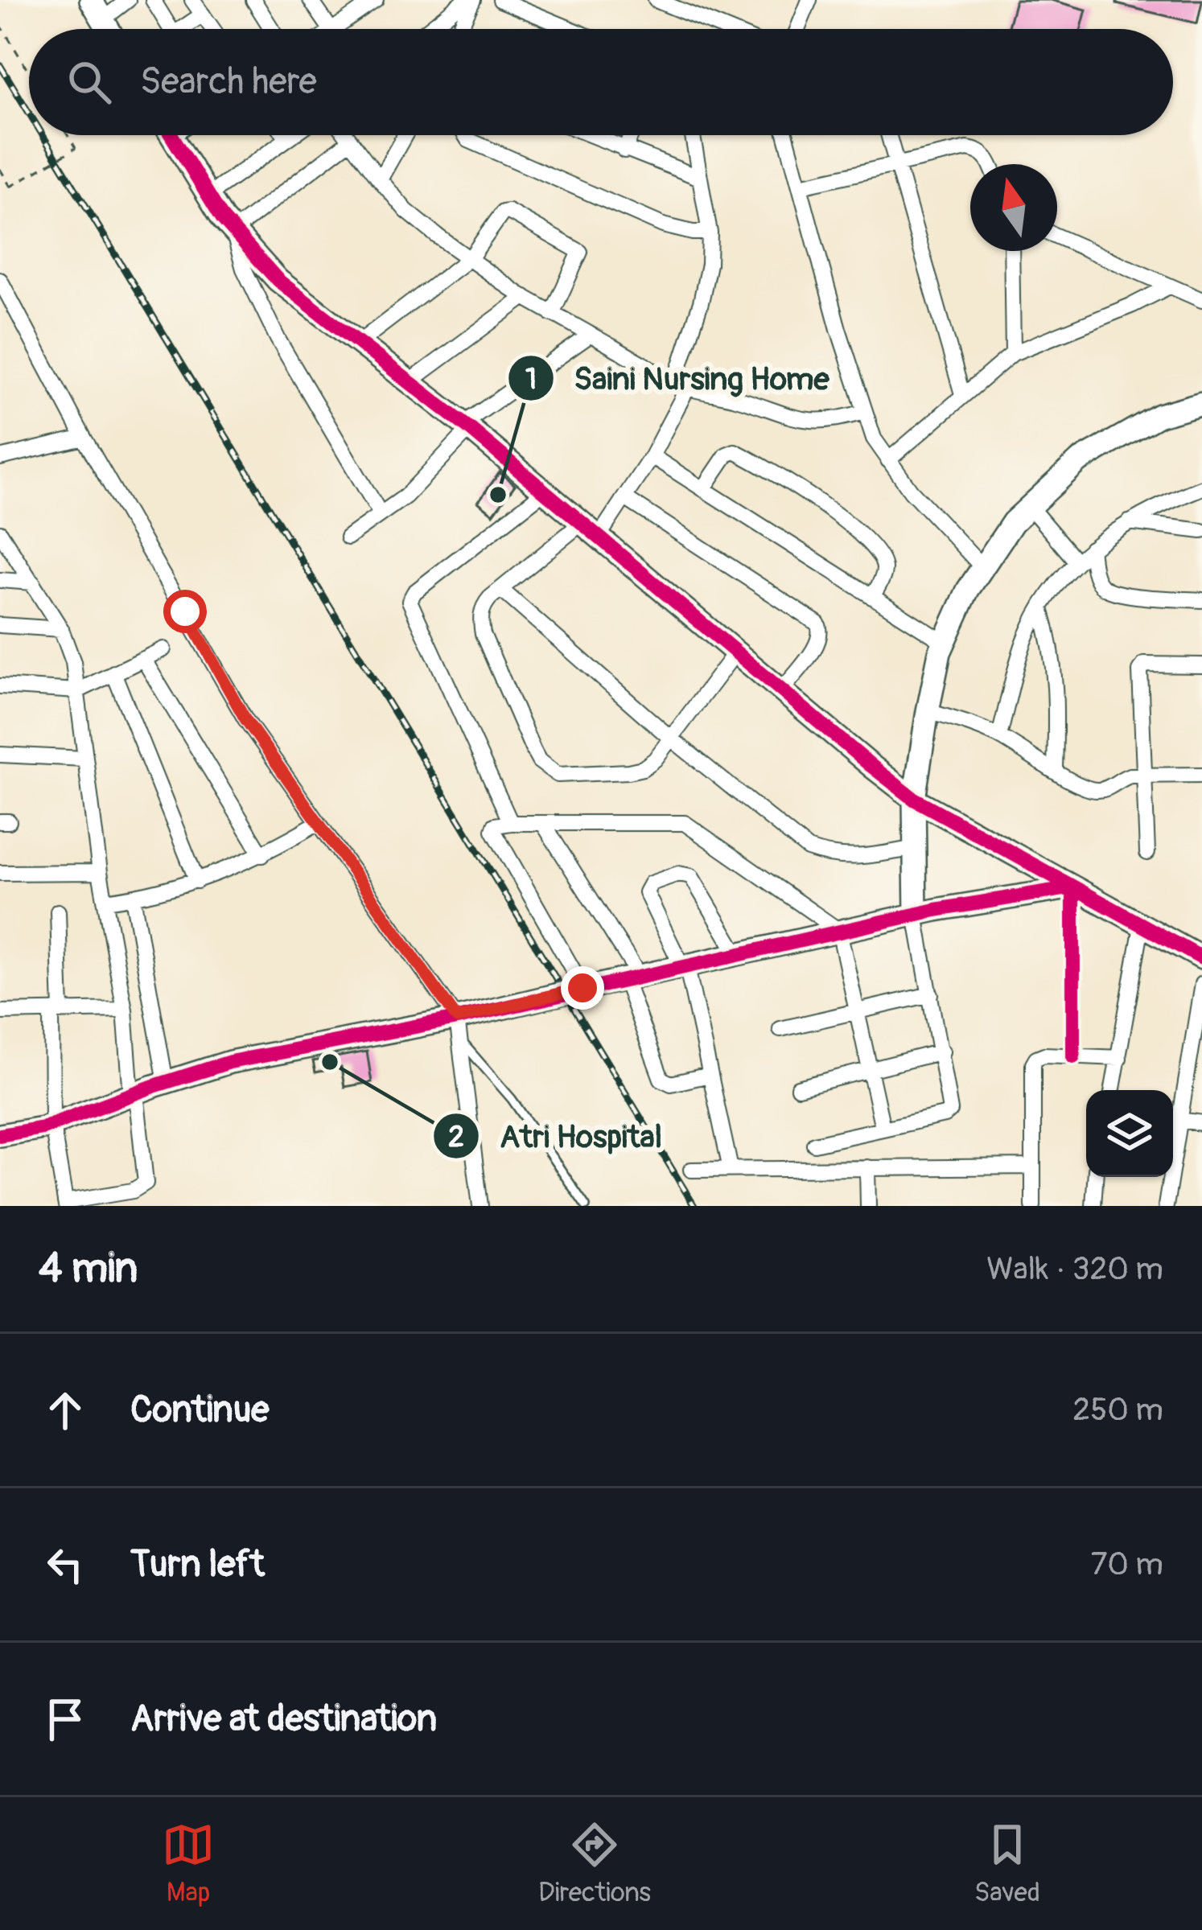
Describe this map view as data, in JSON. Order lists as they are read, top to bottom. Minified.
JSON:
{"places":["Saini Nursing Home","Atri Hospital"],"north":"top","page":{"search":"Search here","heading":["4 min","Walk · 320 m"],"list":[["Continue","250 m"],["Turn left","70 m"],"Arrive at destination"],"nav":["Map","Directions","Saved"]}}
